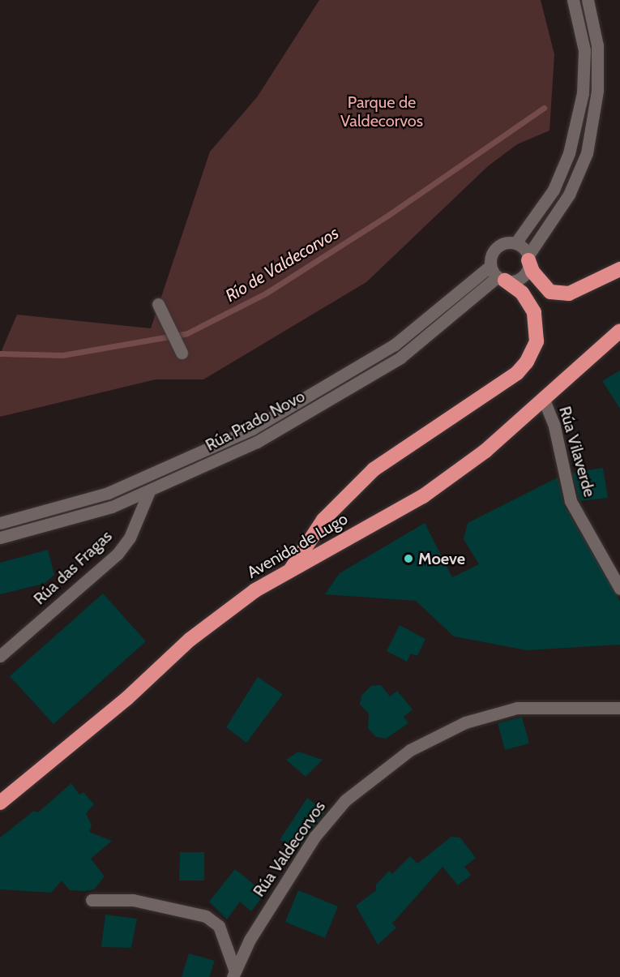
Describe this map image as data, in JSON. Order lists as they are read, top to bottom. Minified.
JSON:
{"streets":{"highway":["Avenida de Lugo"],"street":["Rúa Prado Novo","Rúa Vilaverde","Rúa das Fragas","Rúa Valdecorvos"]},"crossings":[["Rúa Prado Novo","Rúa das Fragas"],["Rúa Vilaverde","Avenida de Lugo"]],"water":["Río de Valdecorvos"],"parks":["Parque de Valdecorvos"],"places":["Moeve"]}
